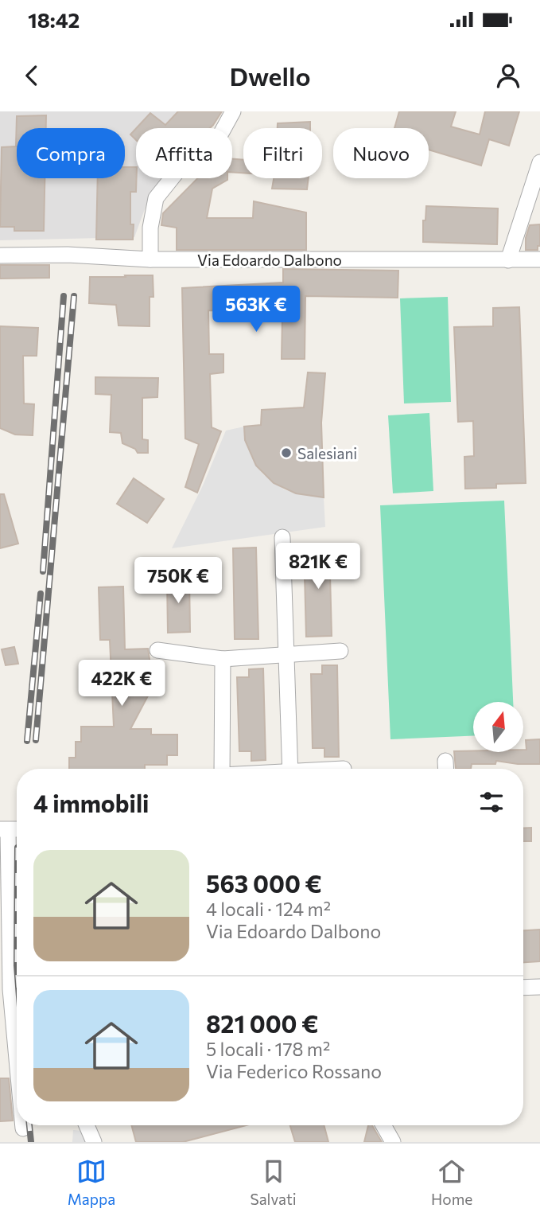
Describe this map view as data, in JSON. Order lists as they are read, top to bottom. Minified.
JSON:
{"streets":{"street":["Via Edoardo Dalbono"]},"places":["Salesiani"],"north":"top","page":{"status":"18:42","header":"Dwello","chip":["Compra","Affitta","Filtri","Nuovo"],"price":["563K €","821K €","750K €","422K €"],"heading":"4 immobili","list":[{"name":"563 000 €","note":"4 locali · 124 m² · Via Edoardo Dalbono"},{"name":"821 000 €","note":"5 locali · 178 m² · Via Federico Rossano"}],"tabs":["Mappa","Salvati","Home"]}}
